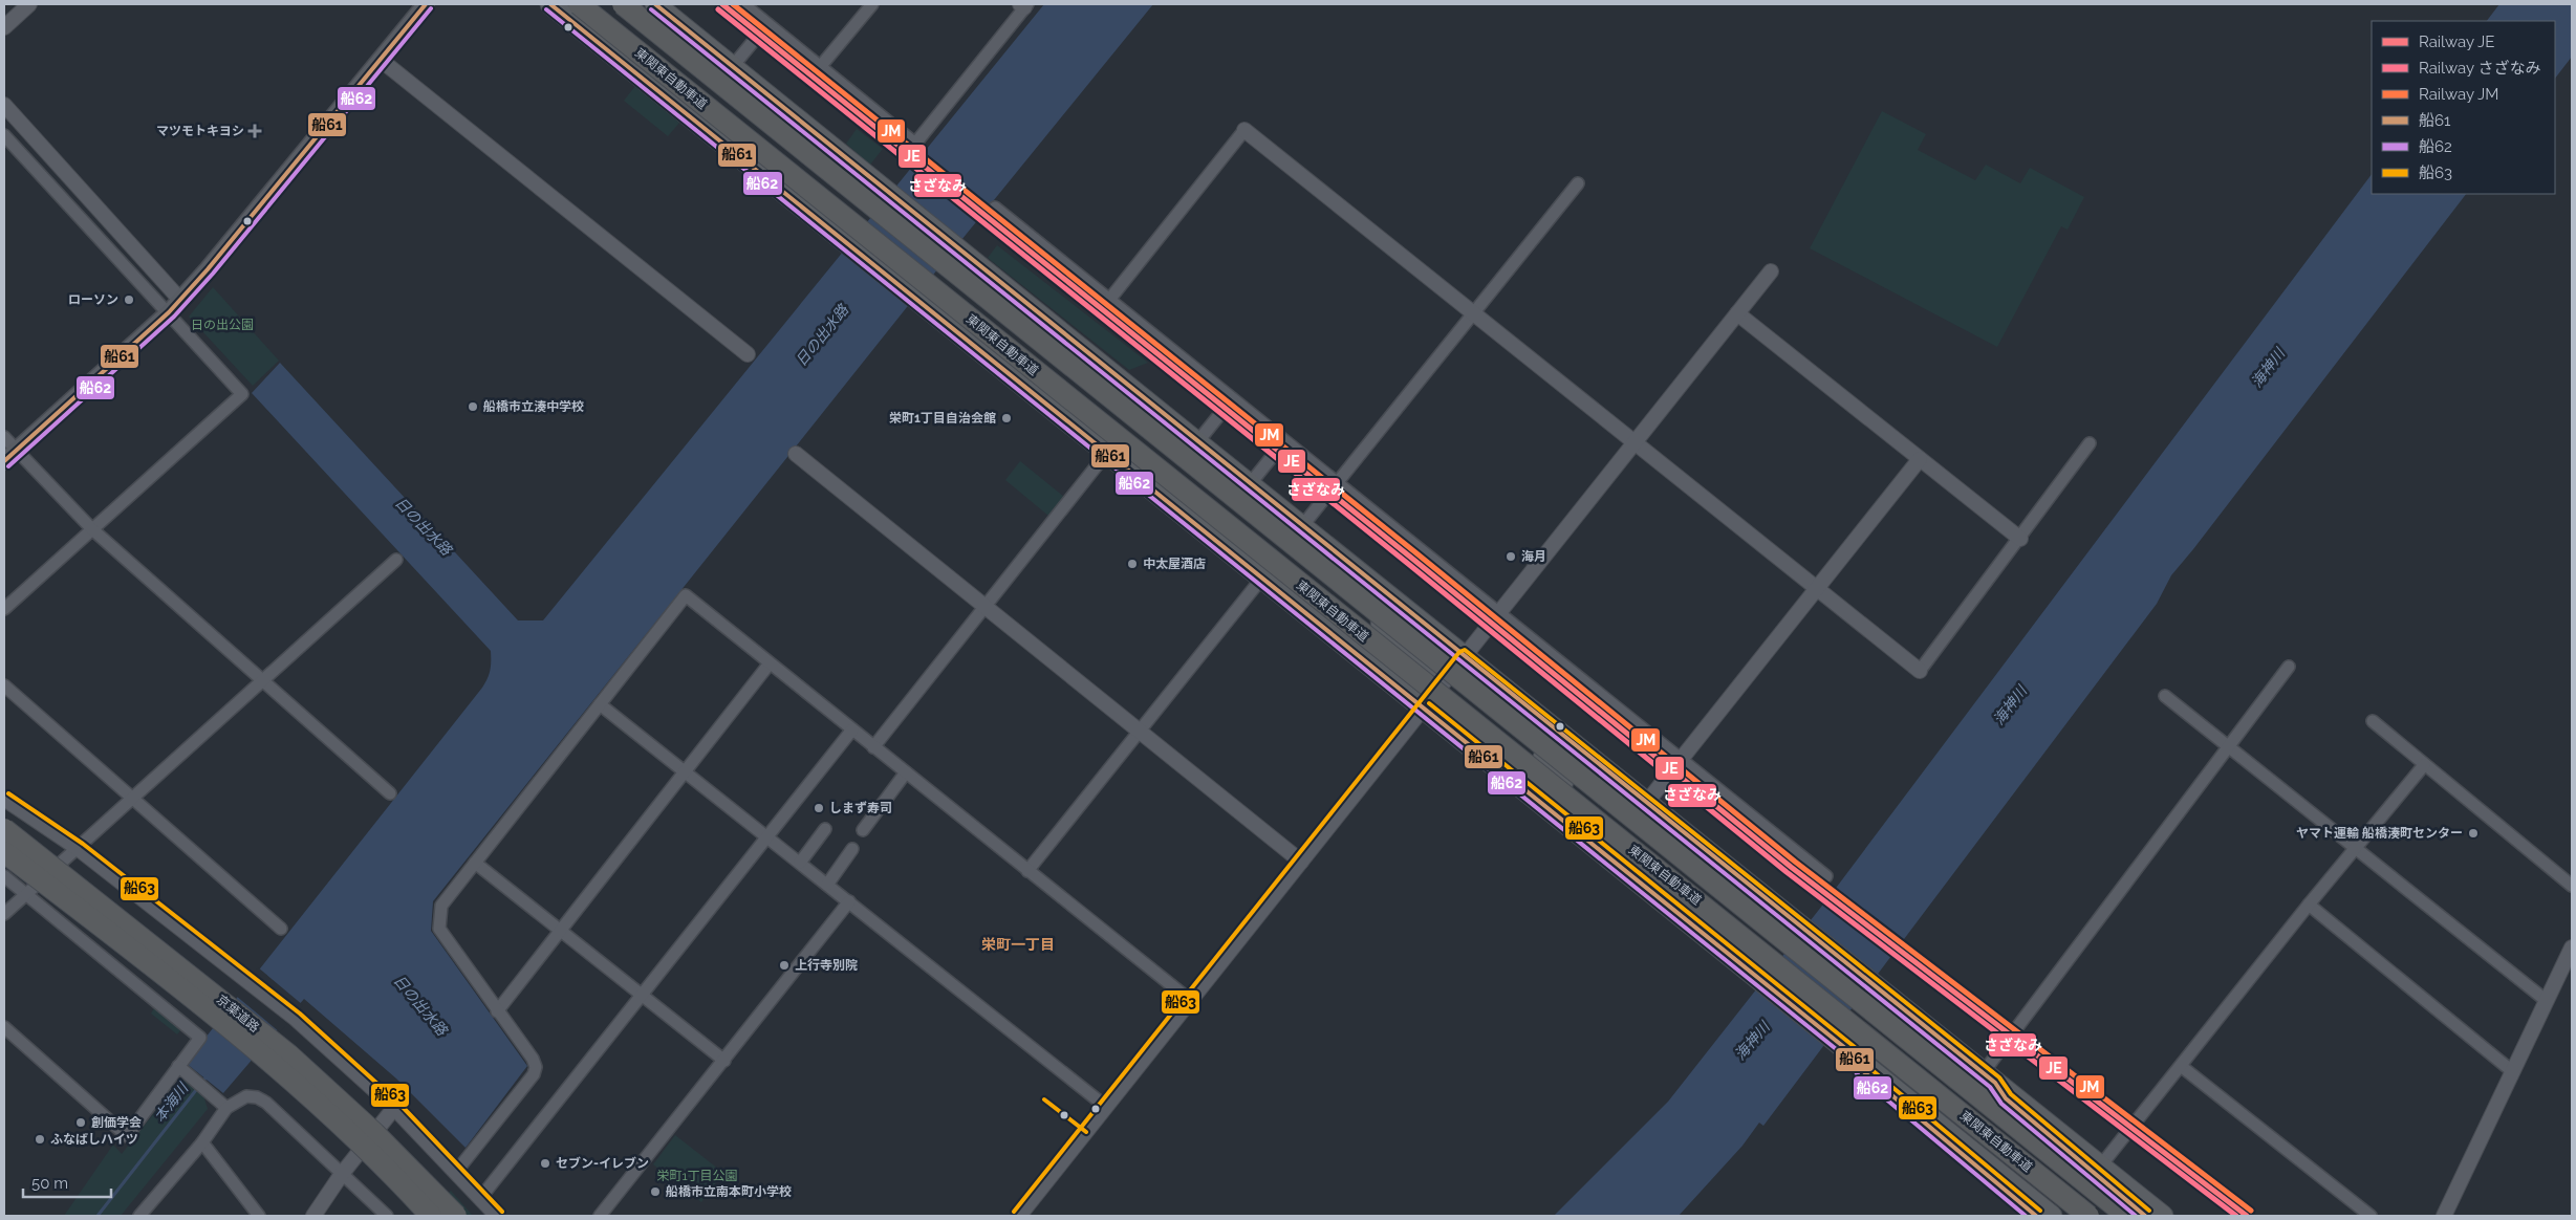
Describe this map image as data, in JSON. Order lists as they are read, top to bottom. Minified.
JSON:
{"streets":{"highway":["東関東自動車道","京葉道路"]},"districts":["栄町一丁目"],"water":["日の出水路","海神川","本海川"],"parks":["日の出公園","栄町1丁目公園"],"places":{"health":["マツモトキヨシ"],"other":["ローソン","船橋市立湊中学校","栄町1丁目自治会館","海月","中太屋酒店","しまず寿司","ヤマト運輸 船橋湊町センター","上行寺別院","創価学会","ふなばしハイツ","セブン-イレブン","船橋市立南本町小学校"]},"lines":["rail line JE","rail line JM","transit line 船61","transit line 船62","rail line さざなみ","transit line 船63"],"legend":["Railway JE","Railway さざなみ","Railway JM","船61","船62","船63"],"scale_bar":"50 m"}
